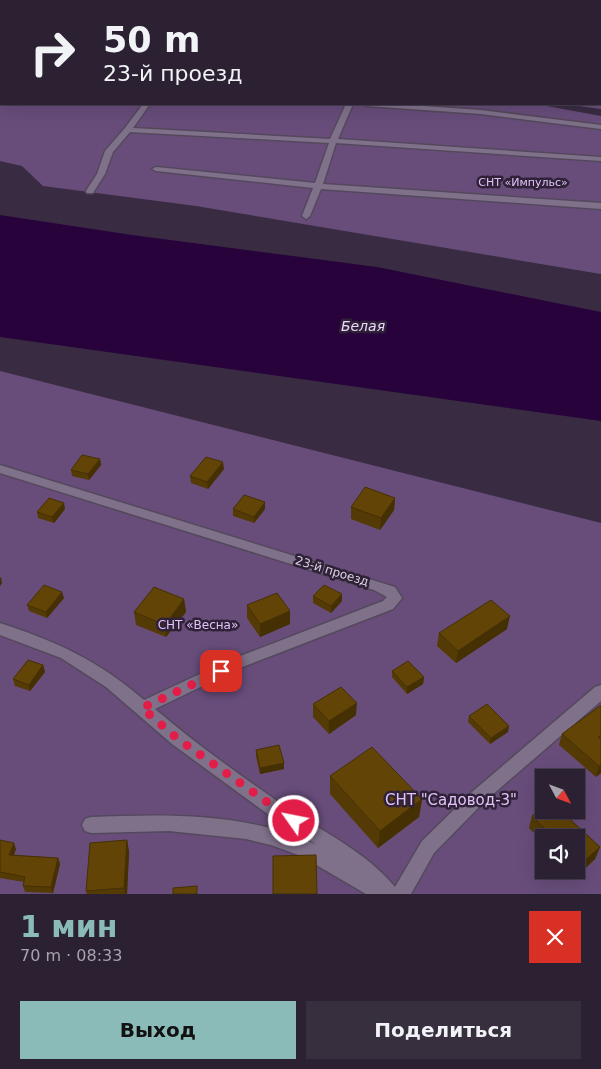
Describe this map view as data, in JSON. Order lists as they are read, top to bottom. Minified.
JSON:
{"streets":{"street":["23-й проезд"]},"water":["Белая"],"parks":["СНТ «Импульс»","СНТ «Весна»","СНТ \"Садовод-3\""],"north":"bottom right","page":{"turn":["50 m","23-й проезд"],"heading":["1 мин","70 m · 08:33"],"buttons":["Выход","Поделиться"]}}
